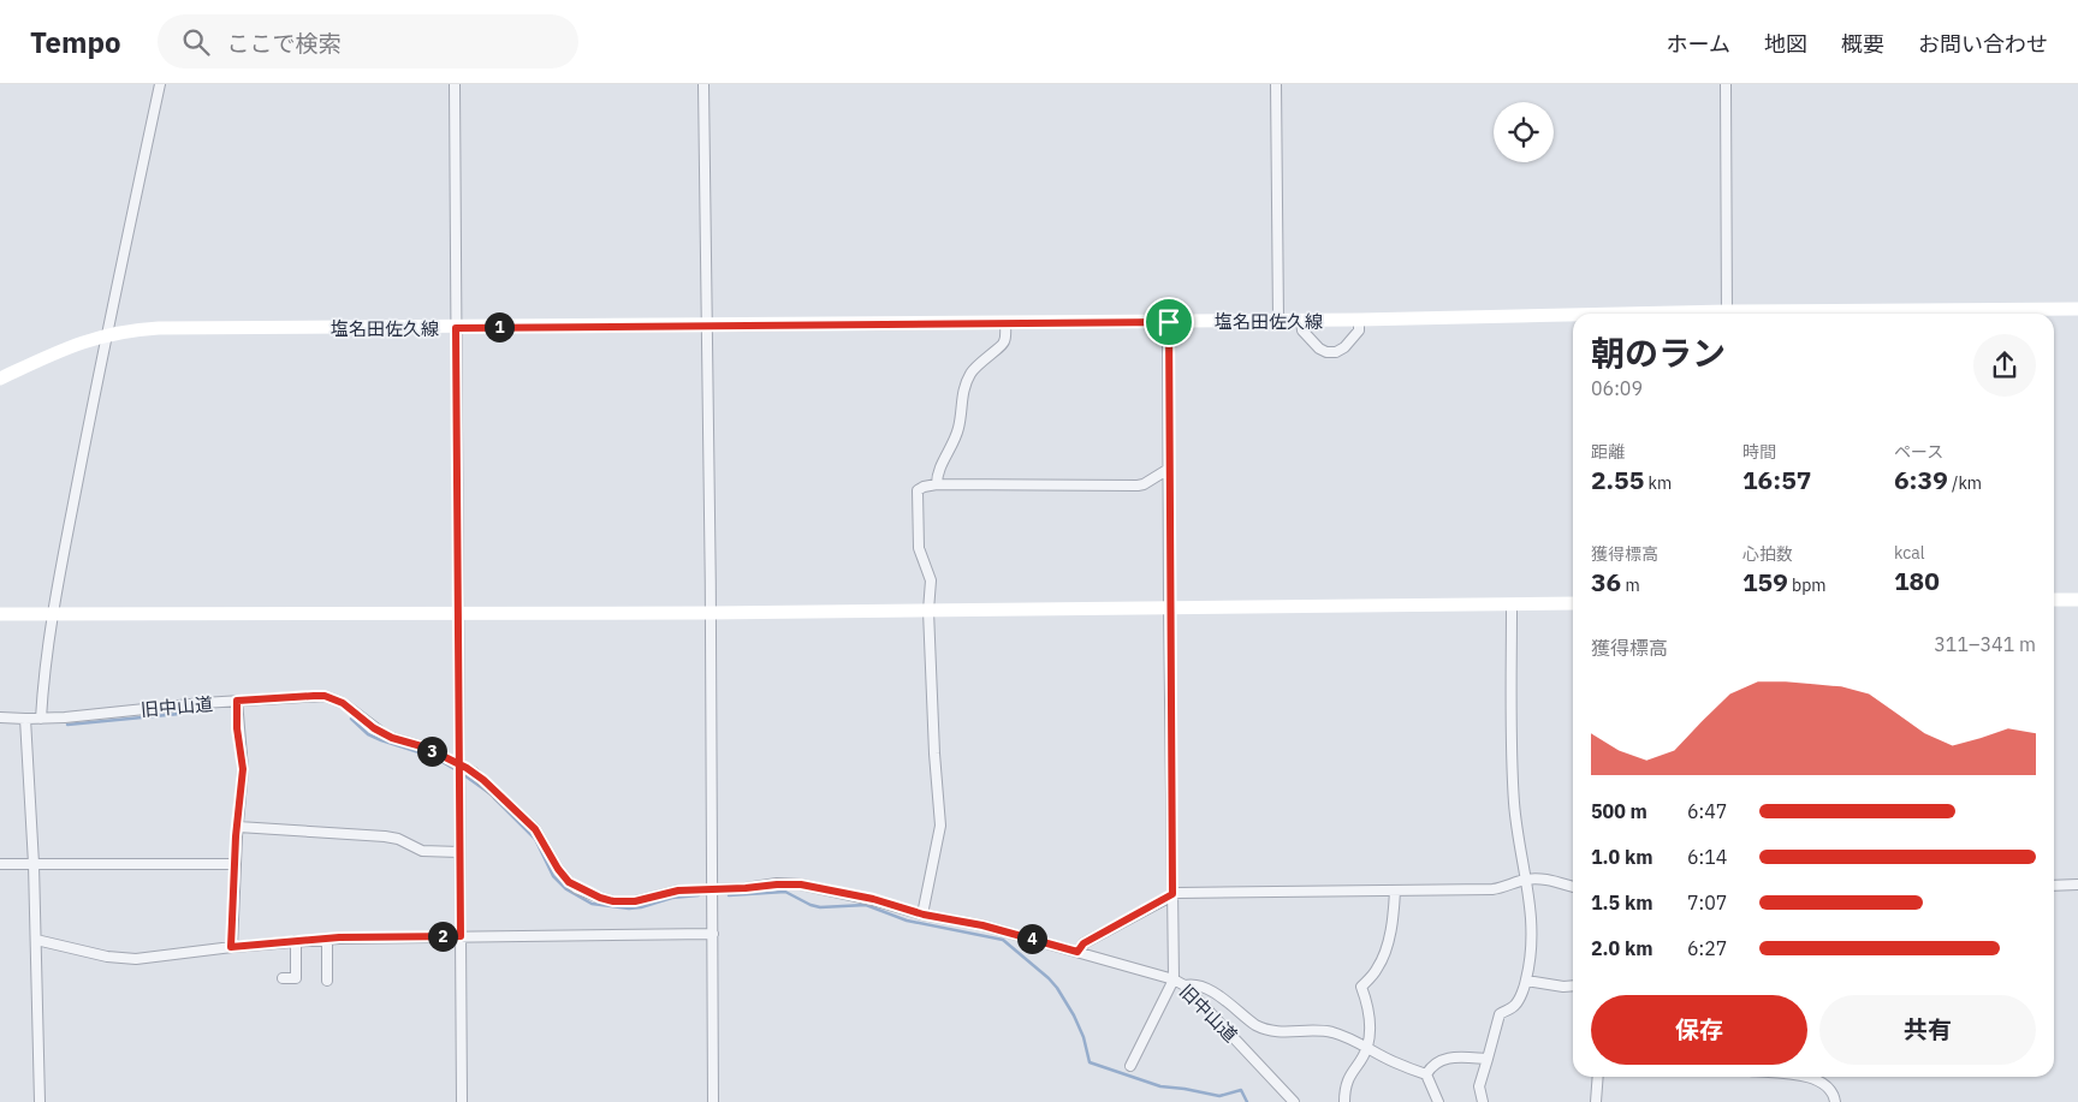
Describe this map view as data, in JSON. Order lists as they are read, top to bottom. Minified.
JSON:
{"streets":{"main road":["塩名田佐久線"],"street":["旧中山道"]},"page":{"header":"Tempo","search":"ここで検索","nav":["ホーム","地図","概要","お問い合わせ"],"pins":["1","3","2","4"],"heading":["朝のラン","06:09"],"stats":[["距離","2.55 km"],["時間","16:57"],["ペース","6:39 /km"],["獲得標高","36 m"],["心拍数","159 bpm"],["kcal","180"]],"chart":["獲得標高","311–341 m"],"list":[{"name":"500 m","note":"6:47"},{"name":"1.0 km","note":"6:14"},{"name":"1.5 km","note":"7:07"},{"name":"2.0 km","note":"6:27"}],"buttons":["保存","共有"]}}
